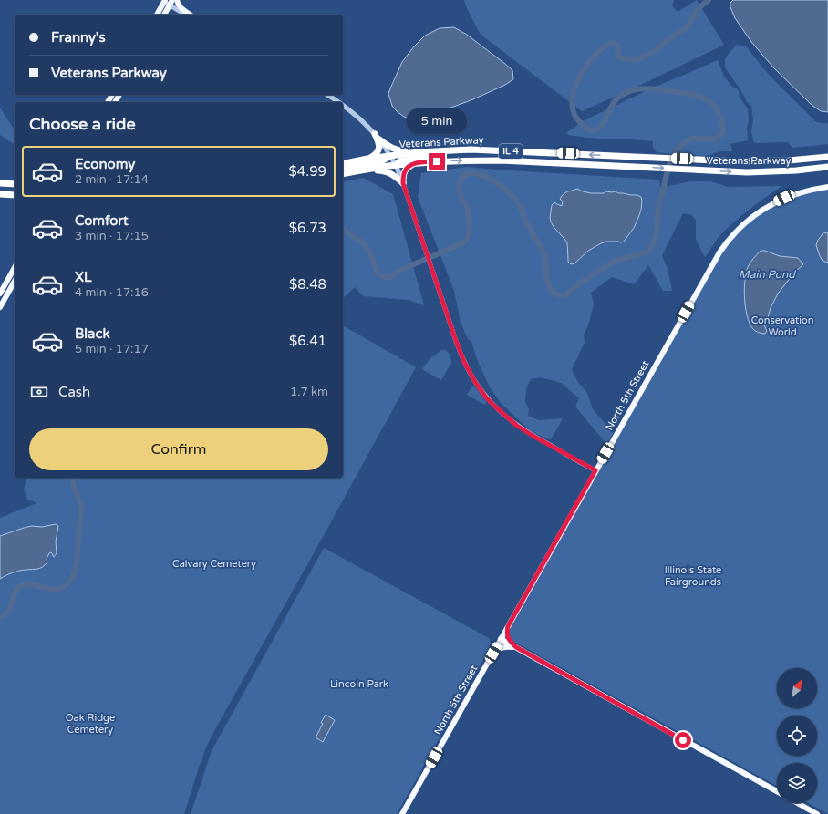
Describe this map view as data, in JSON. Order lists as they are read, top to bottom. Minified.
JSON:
{"streets":{"highway":["Veterans Parkway","IL 4"],"main road":["North 5th Street"]},"water":["Main Pond"],"parks":["Conservation World","Calvary Cemetery","Illinois State Fairgrounds","Lincoln Park","Oak Ridge Cemetery"],"north":"top right","page":{"banner":["Franny's","Veterans Parkway"],"heading":"Choose a ride","bubble":"5 min","list":[{"name":"Economy","note":"2 min · 17:14","value":"$4.99"},{"name":"Comfort","note":"3 min · 17:15","value":"$6.73"},{"name":"XL","note":"4 min · 17:16","value":"$8.48"},{"name":"Black","note":"5 min · 17:17","value":"$6.41"}],"pay":["Cash","1.7 km"],"buttons":"Confirm"}}
